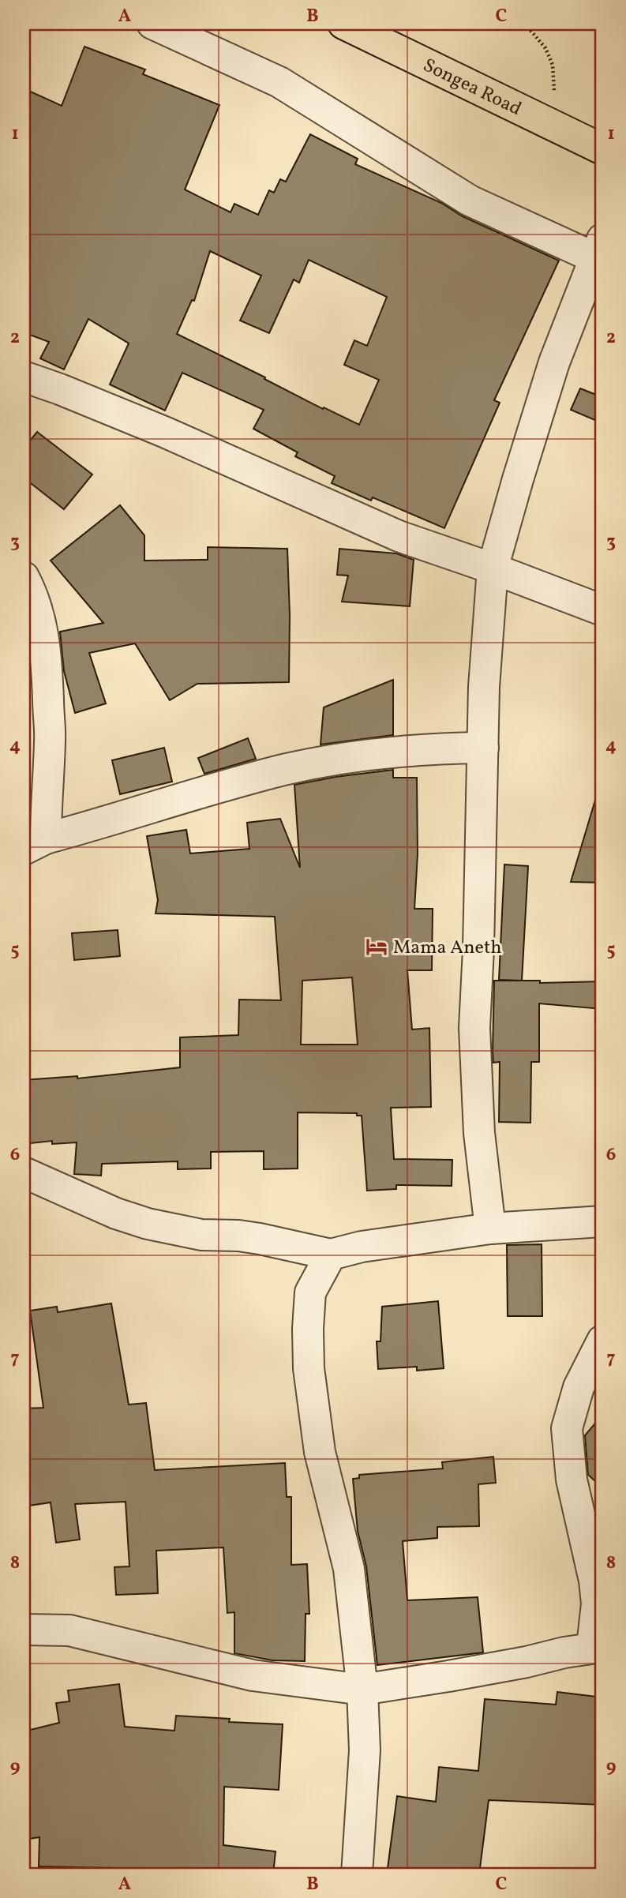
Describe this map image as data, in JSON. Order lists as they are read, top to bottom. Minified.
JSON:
{"streets":{"highway":["Songea Road"]},"places":{"hotel":["Mama Aneth"]},"grid":{"columns":["A","B","C"],"rows":["1","2","3","4","5","6","7","8","9"]}}
